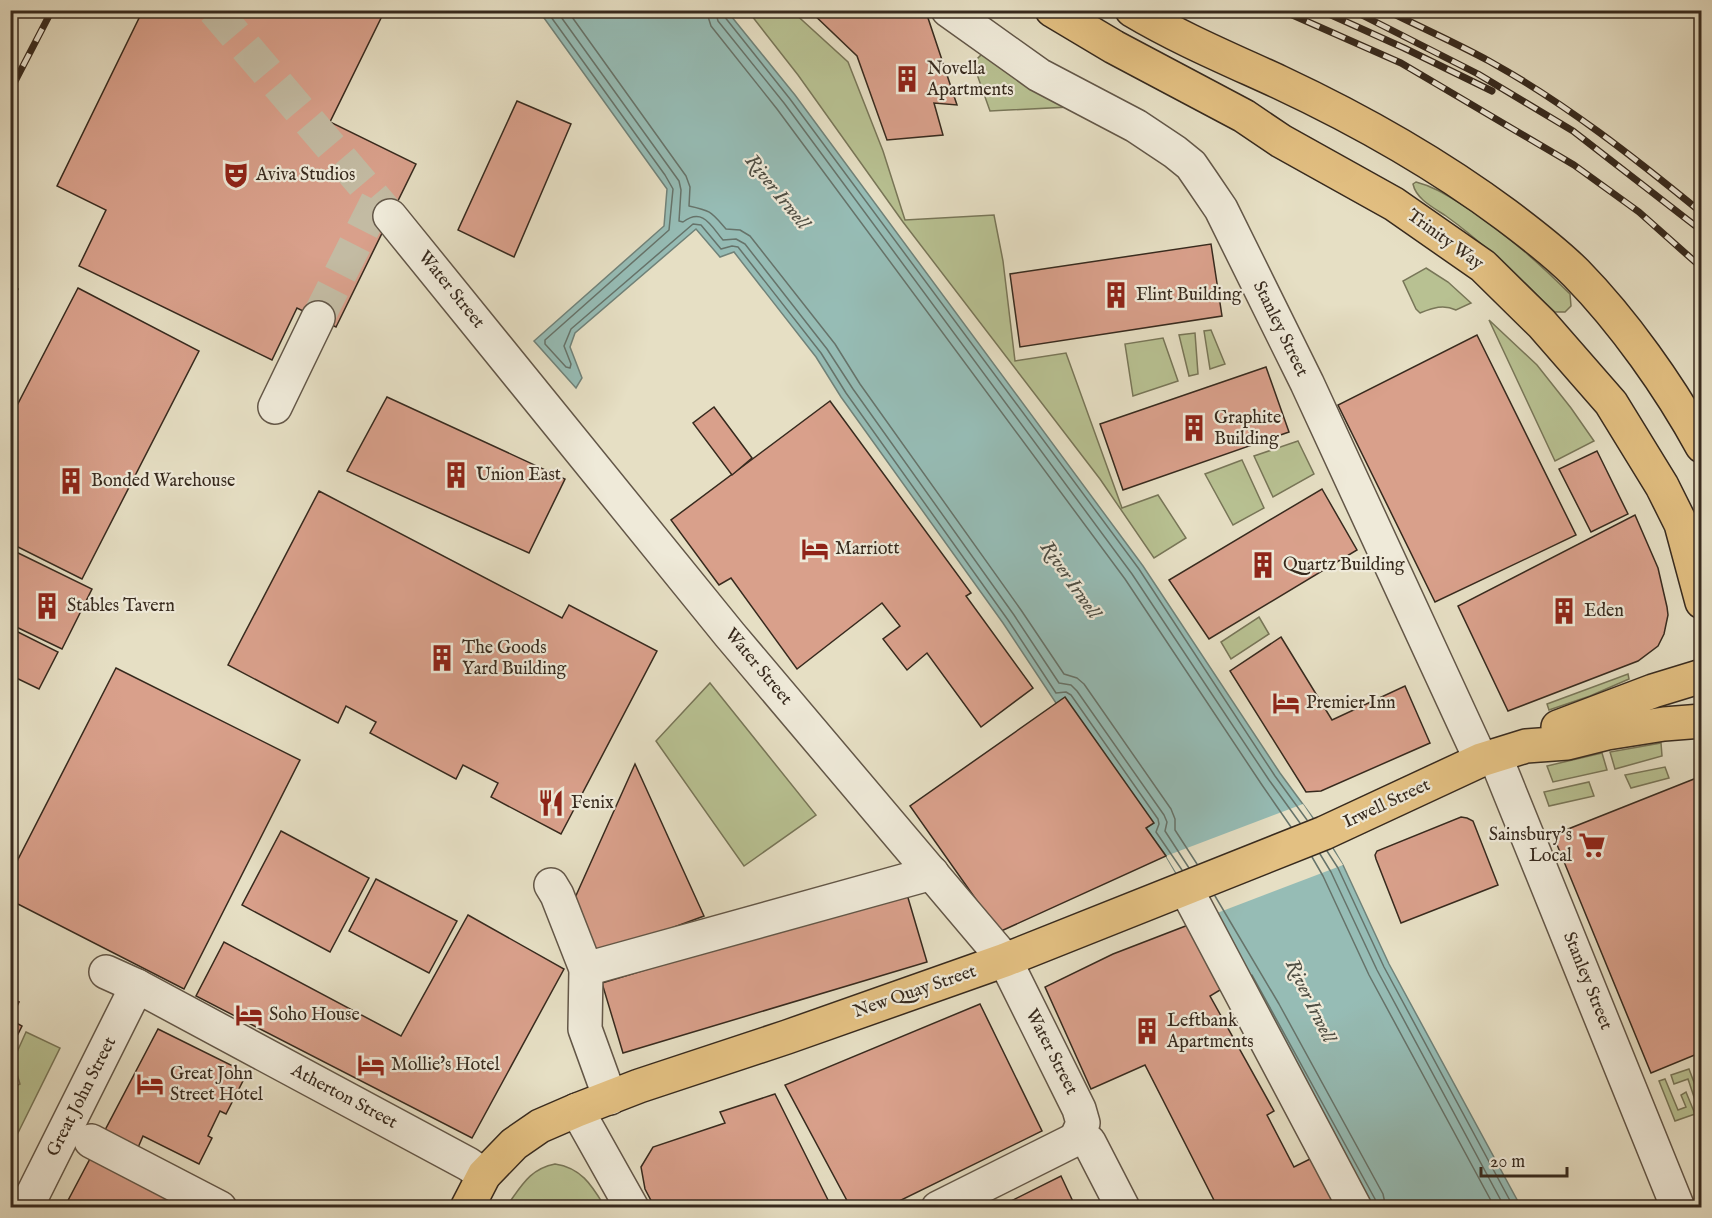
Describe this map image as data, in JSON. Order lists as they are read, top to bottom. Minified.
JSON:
{"streets":{"main road":["Trinity Way","Irwell Street","New Quay Street"],"street":["Water Street","Stanley Street","Great John Street","Atherton Street"]},"crossings":[["Water Street","New Quay Street"],["Stanley Street","Irwell Street"],["Irwell Street","New Quay Street"],["New Quay Street","Atherton Street"],["Great John Street","Atherton Street"]],"water":["River Irwell"],"places":{"building":["Novella Apartments","Flint Building","Graphite Building","Union East","Bonded Warehouse","Quartz Building","Stables Tavern","Eden","The Goods Yard Building","Leftbank Apartments"],"theatre":["Aviva Studios"],"hotel":["Marriott","Premier Inn","Soho House","Mollie's Hotel","Great John Street Hotel"],"restaurant":["Fenix"],"supermarket":["Sainsbury's Local"]},"scale_bar":"20 m"}
